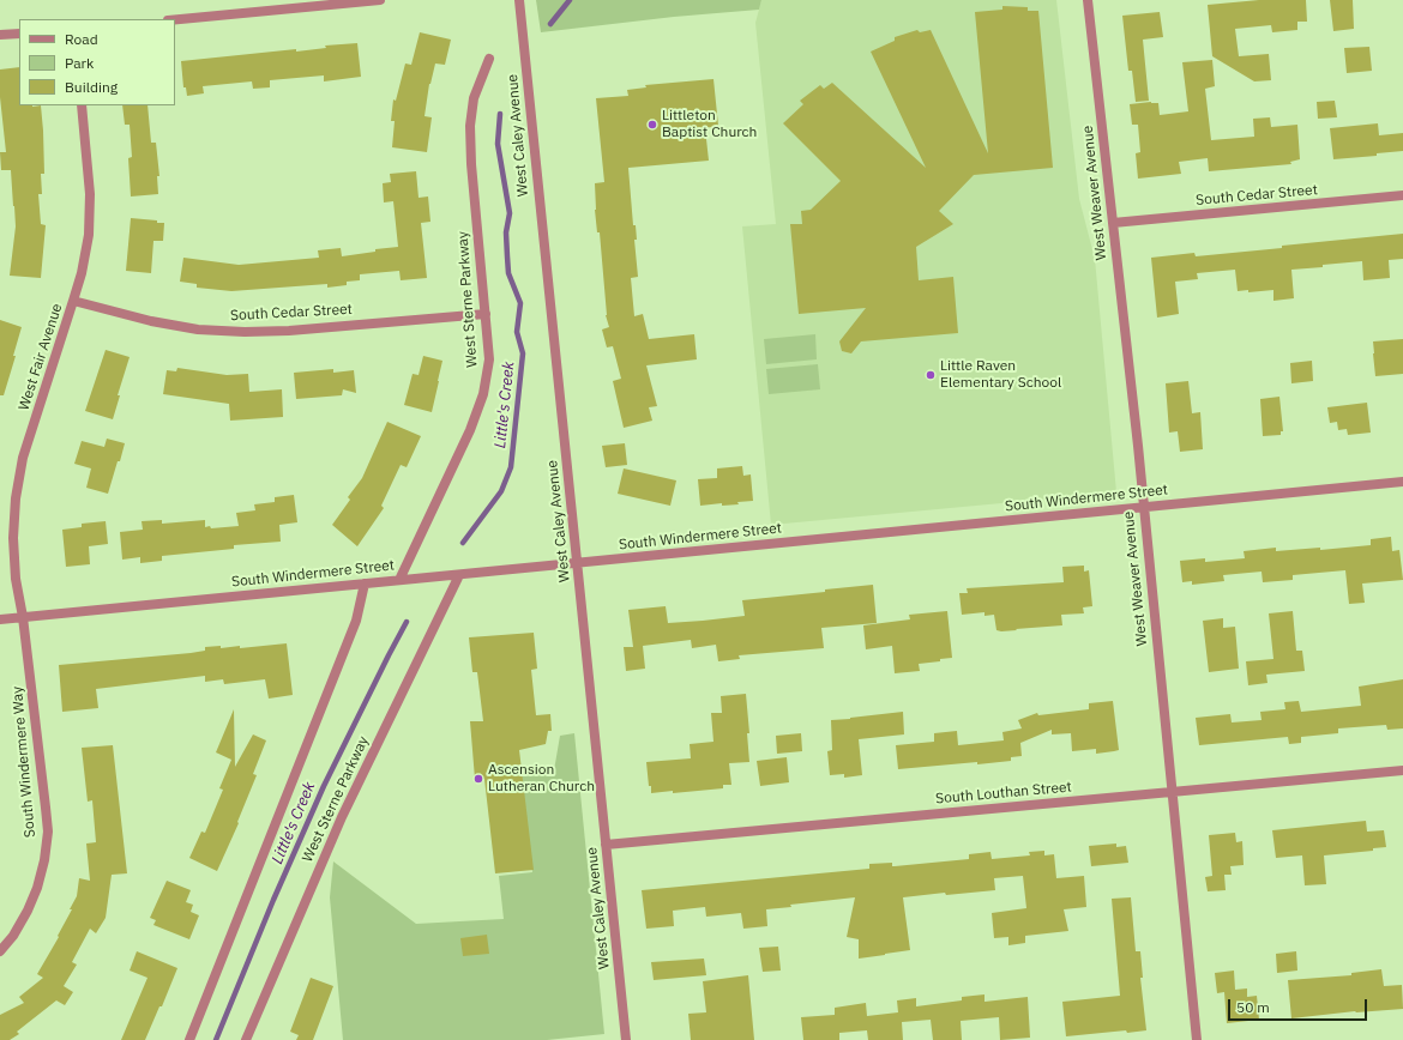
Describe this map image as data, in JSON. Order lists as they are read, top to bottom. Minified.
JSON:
{"streets":{"street":["West Caley Avenue","West Weaver Avenue","South Cedar Street","West Sterne Parkway","West Fair Avenue","South Windermere Street","South Windermere Way","South Louthan Street"]},"crossings":[["West Caley Avenue","South Windermere Street"],["West Caley Avenue","South Louthan Street"],["West Weaver Avenue","South Cedar Street"],["West Weaver Avenue","South Windermere Street"],["West Weaver Avenue","South Louthan Street"],["South Cedar Street","West Sterne Parkway"],["South Cedar Street","West Fair Avenue"],["West Sterne Parkway","South Windermere Street"],["West Fair Avenue","South Windermere Street"],["West Fair Avenue","South Windermere Way"],["South Windermere Street","South Windermere Way"]],"water":["Little's Creek"],"places":["Littleton Baptist Church","Little Raven Elementary School","Ascension Lutheran Church"],"legend":["Road","Park","Building"],"scale_bar":"50 m"}
